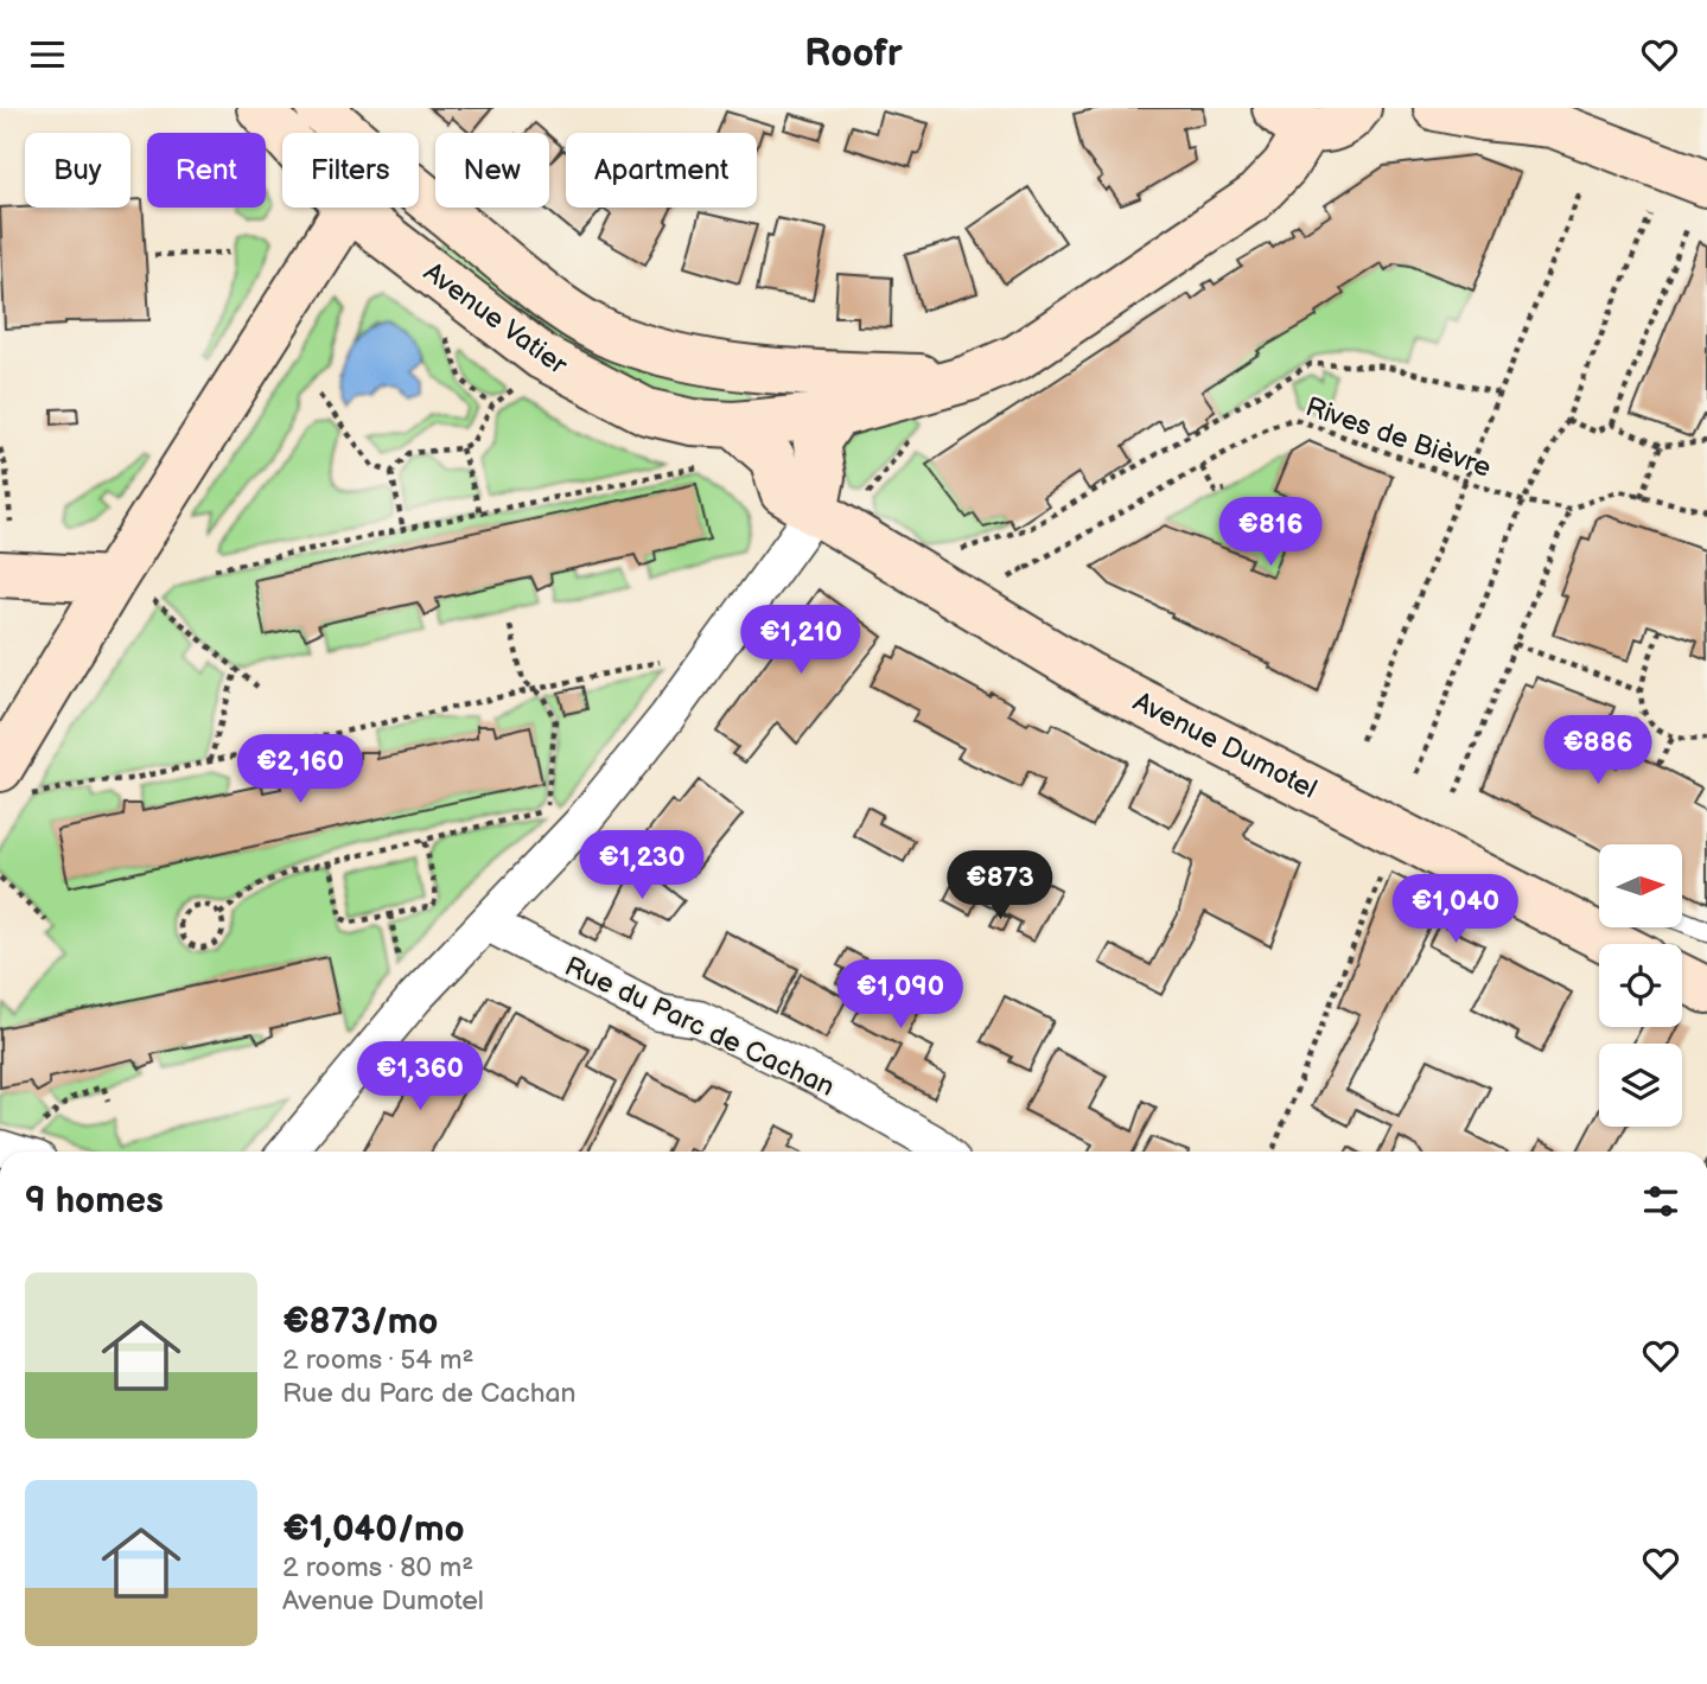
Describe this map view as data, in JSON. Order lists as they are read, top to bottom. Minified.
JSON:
{"streets":{"street":["Avenue Vatier","Avenue Dumotel","Rue du Parc de Cachan"],"path":["Rives de Bièvre"]},"crossings":[["Avenue Vatier","Avenue Dumotel"]],"north":"right","page":{"header":"Roofr","chip":["Buy","Rent","Filters","New","Apartment"],"price":["€816","€1,210","€886","€2,160","€1,230","€873","€1,040","€1,090","€1,360"],"heading":"9 homes","list":[{"name":"€873/mo","note":"2 rooms · 54 m² · Rue du Parc de Cachan"},{"name":"€1,040/mo","note":"2 rooms · 80 m² · Avenue Dumotel"}]}}
